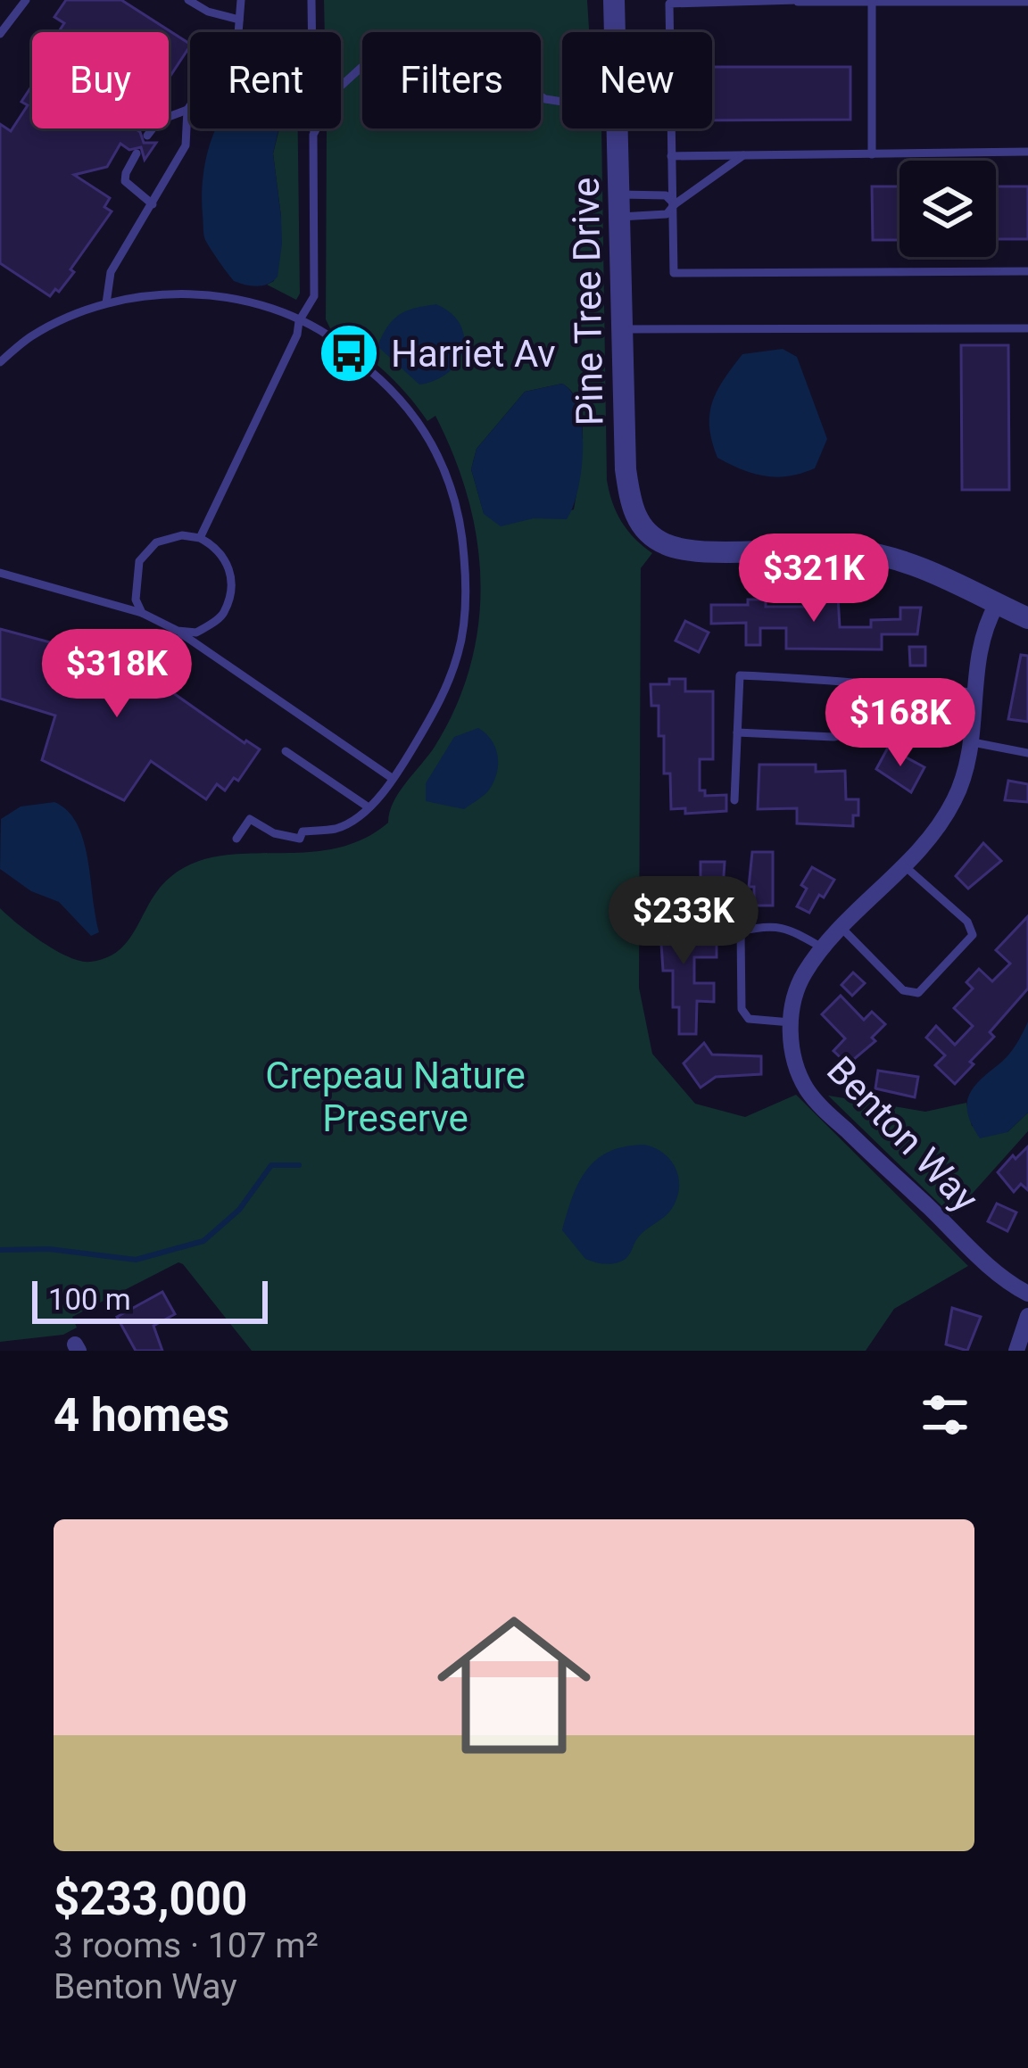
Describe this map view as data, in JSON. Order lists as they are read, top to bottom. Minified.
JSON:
{"streets":{"street":["Pine Tree Drive","Benton Way"]},"crossings":[["Pine Tree Drive","Benton Way"]],"parks":["Crepeau Nature Preserve"],"places":{"bus stop":["Harriet Av"]},"scale_bar":"100 m","page":{"chip":["Buy","Rent","Filters","New"],"price":["$321K","$318K","$168K","$233K"],"scale":"100 m","heading":"4 homes","list":[{"name":"$233,000","note":"3 rooms · 107 m² · Benton Way"}]}}
